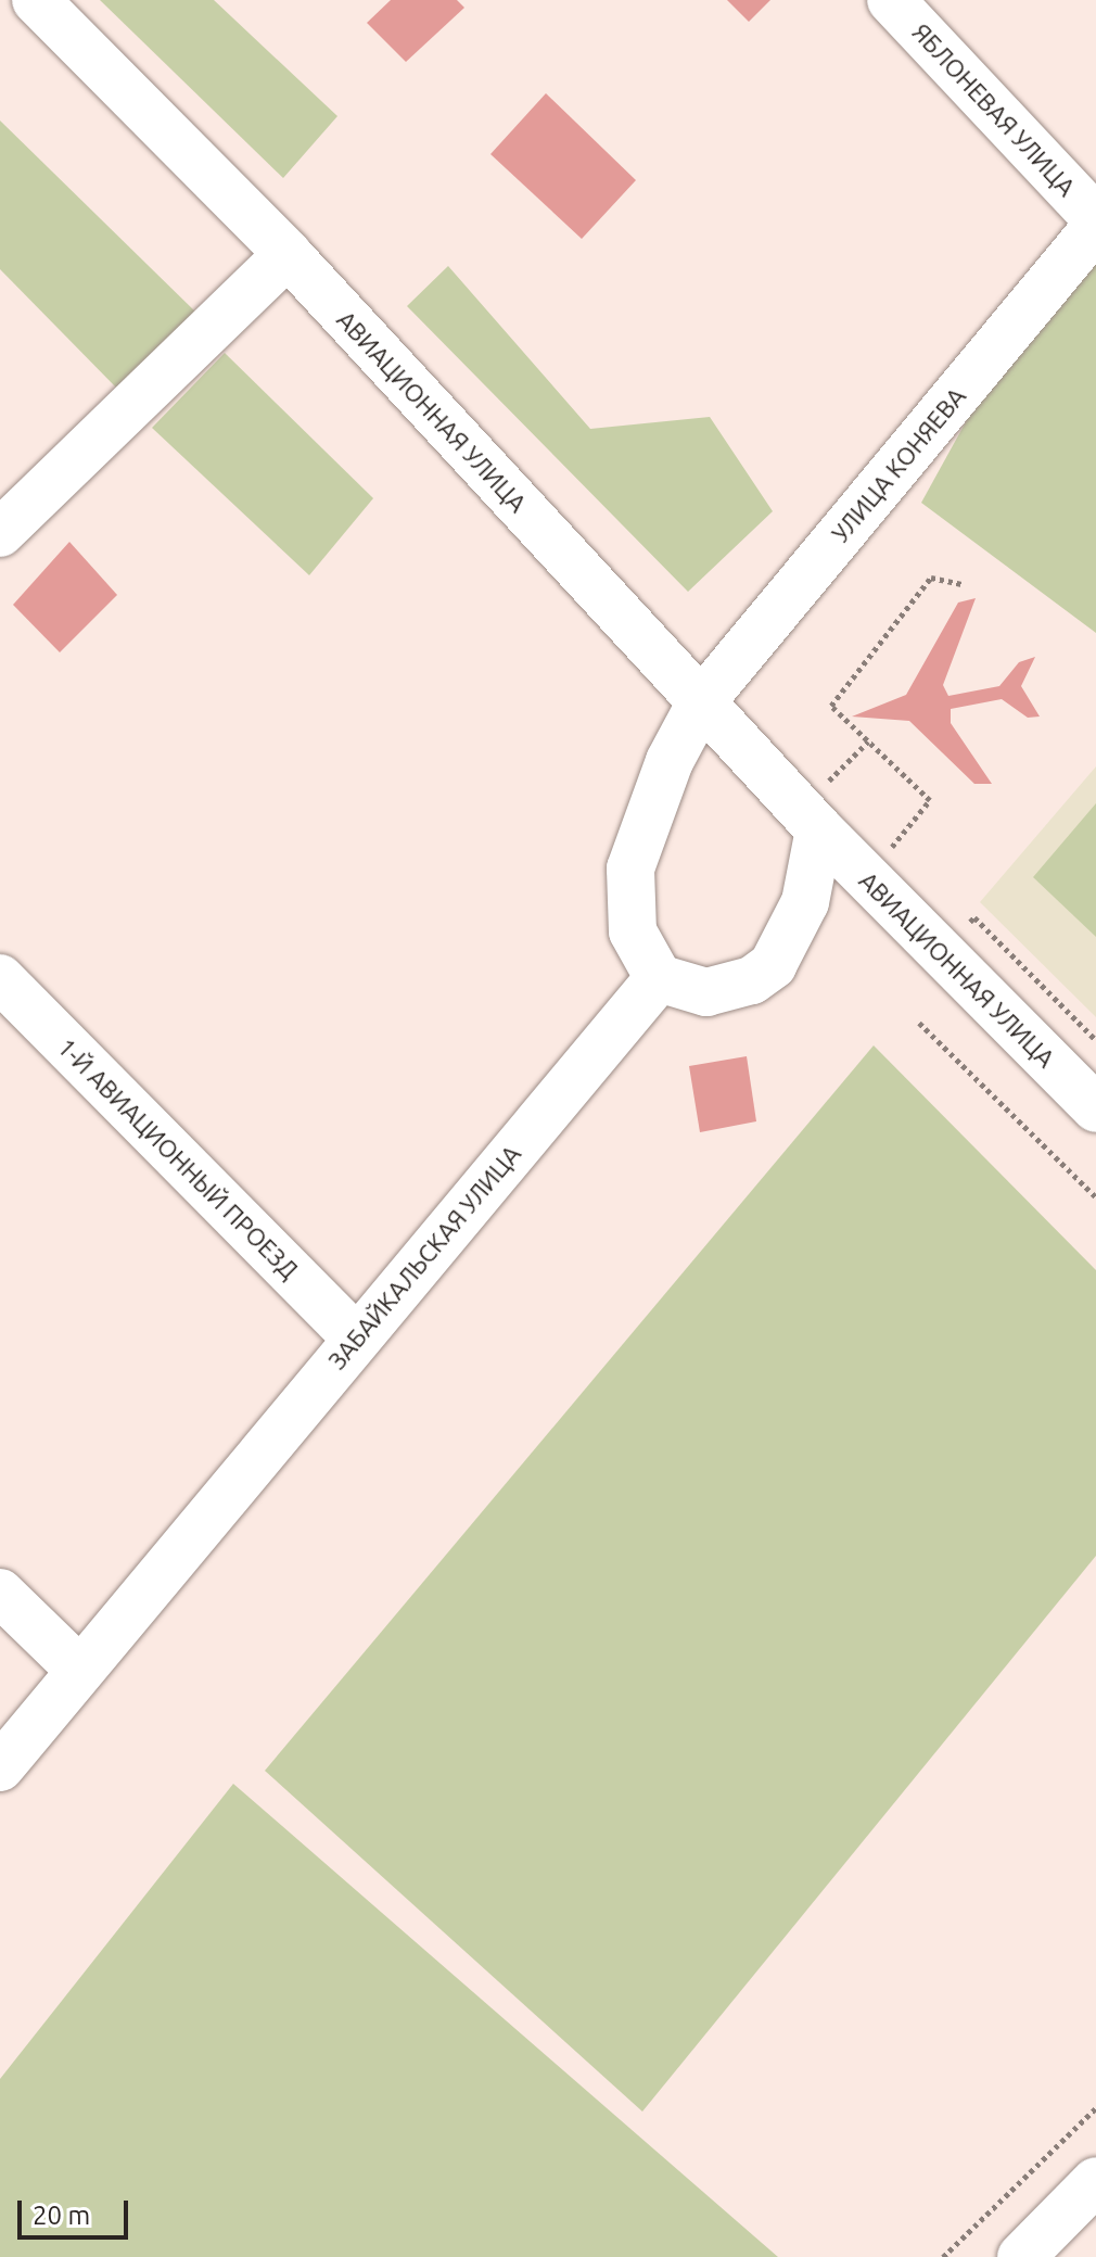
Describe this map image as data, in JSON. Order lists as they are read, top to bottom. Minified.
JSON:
{"streets":{"street":["ЯБЛОНЕВАЯ УЛИЦА","АВИАЦИОННАЯ УЛИЦА","УЛИЦА КОНЯЕВА","1-Й АВИАЦИОННЫЙ ПРОЕЗД","ЗАБАЙКАЛЬСКАЯ УЛИЦА"]},"crossings":[["АВИАЦИОННАЯ УЛИЦА","УЛИЦА КОНЯЕВА"],["1-Й АВИАЦИОННЫЙ ПРОЕЗД","ЗАБАЙКАЛЬСКАЯ УЛИЦА"]],"scale_bar":"20 m"}
